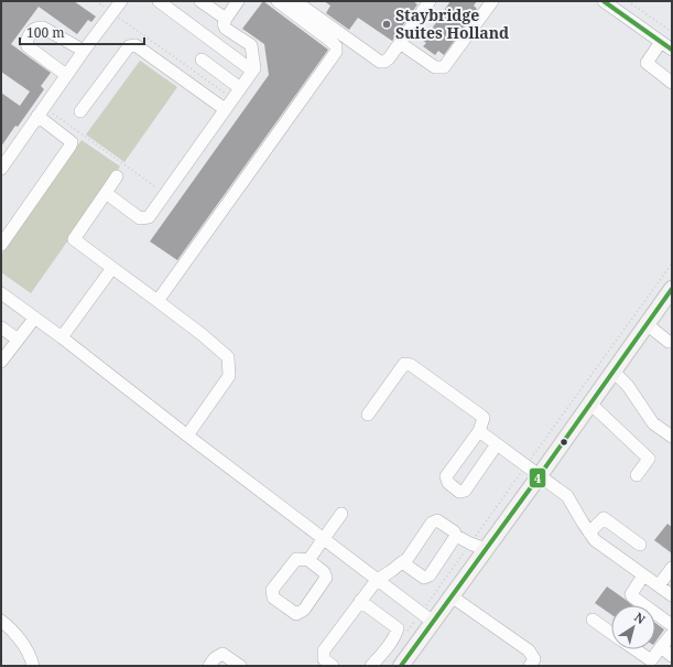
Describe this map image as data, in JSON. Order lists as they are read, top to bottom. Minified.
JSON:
{"places":["Staybridge Suites Holland"],"lines":["transit line 4"],"scale_bar":"100 m","north":"top right"}
